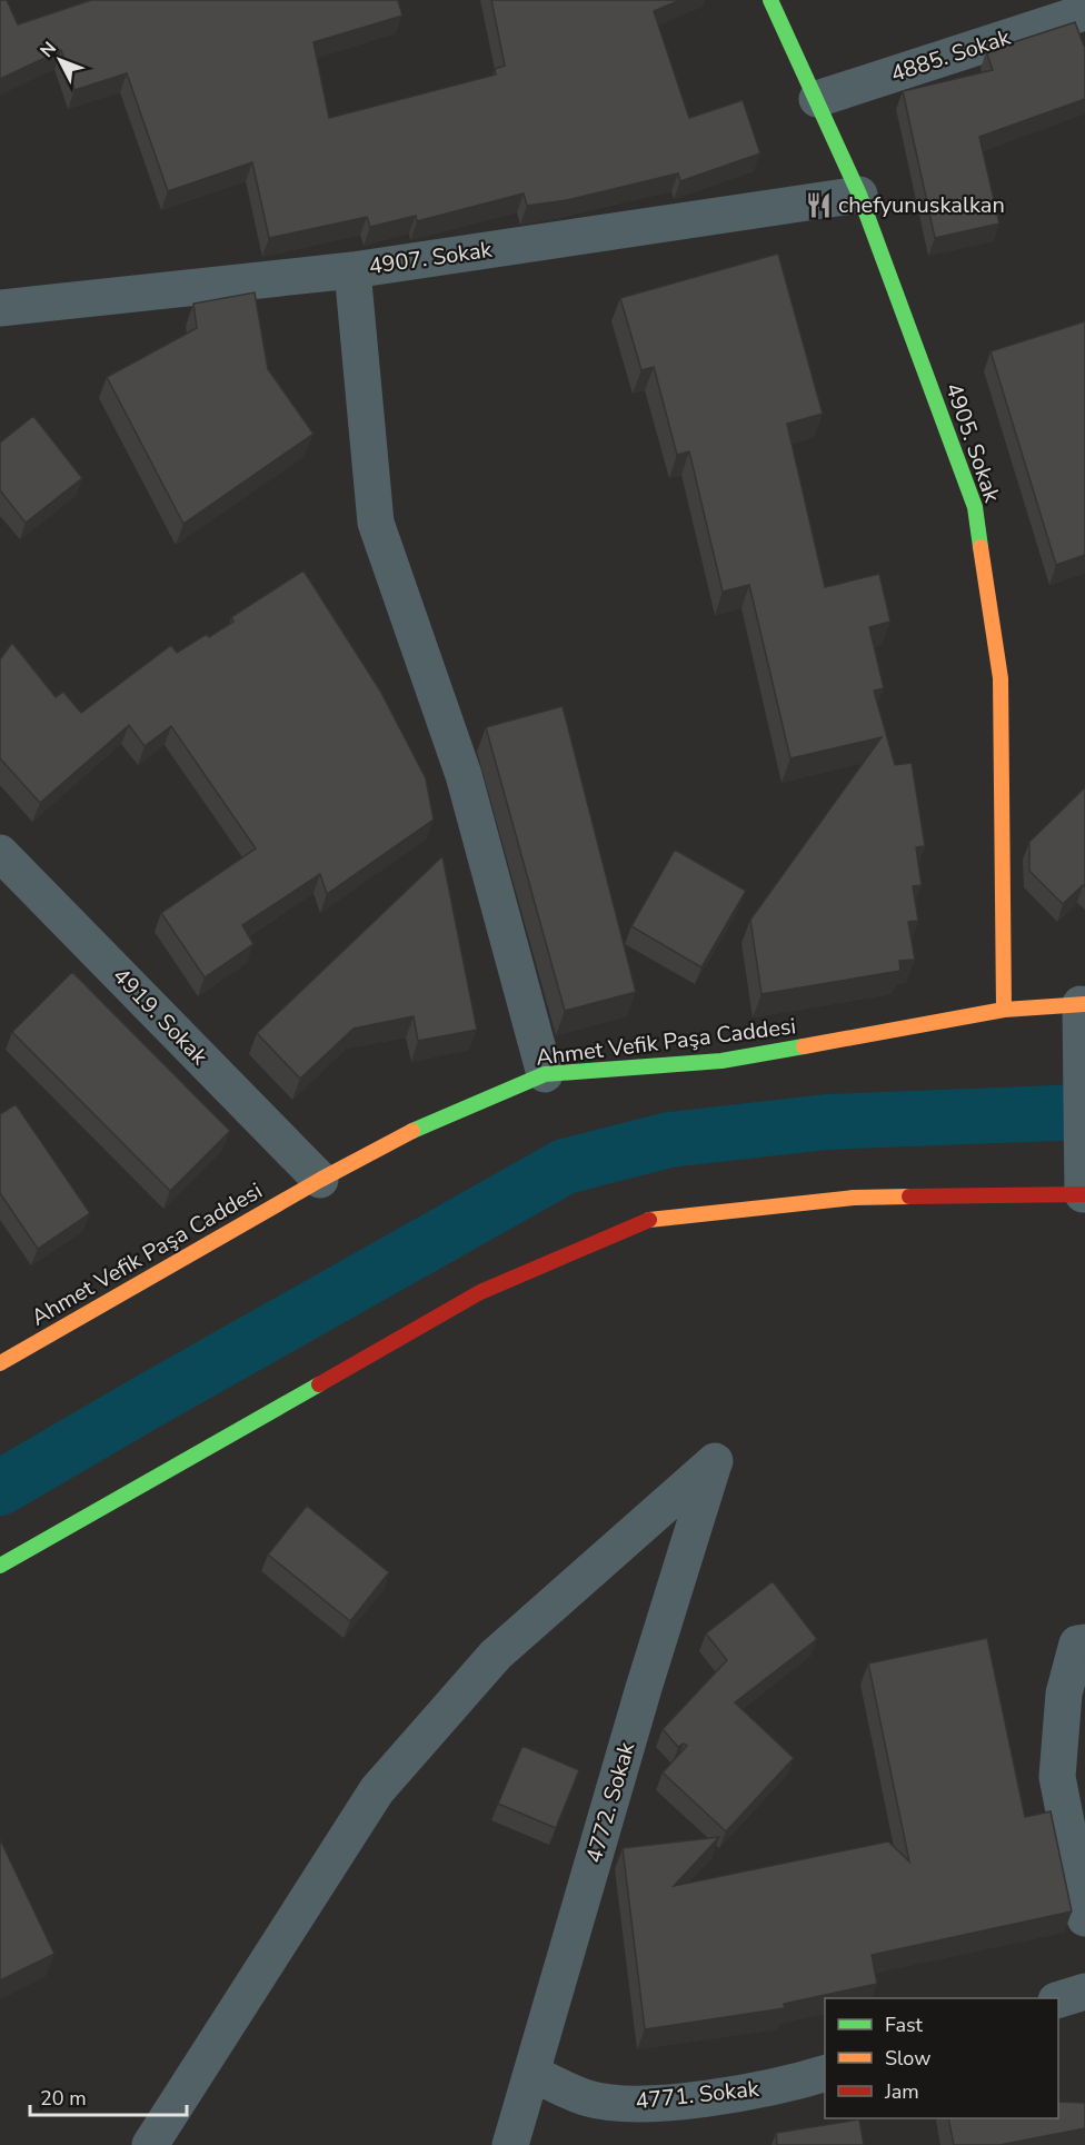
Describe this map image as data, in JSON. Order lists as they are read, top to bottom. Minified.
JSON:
{"streets":{"street":["4885. Sokak","4907. Sokak","4905. Sokak","4919. Sokak","Ahmet Vefik Paşa Caddesi","4772. Sokak","4771. Sokak"]},"crossings":[["4885. Sokak","4905. Sokak"],["4907. Sokak","4905. Sokak"],["4905. Sokak","Ahmet Vefik Paşa Caddesi"],["4919. Sokak","Ahmet Vefik Paşa Caddesi"],["4772. Sokak","4771. Sokak"]],"places":{"restaurant":["chefyunuskalkan"]},"legend":["Fast","Slow","Jam"],"scale_bar":"20 m","north":"top left"}
